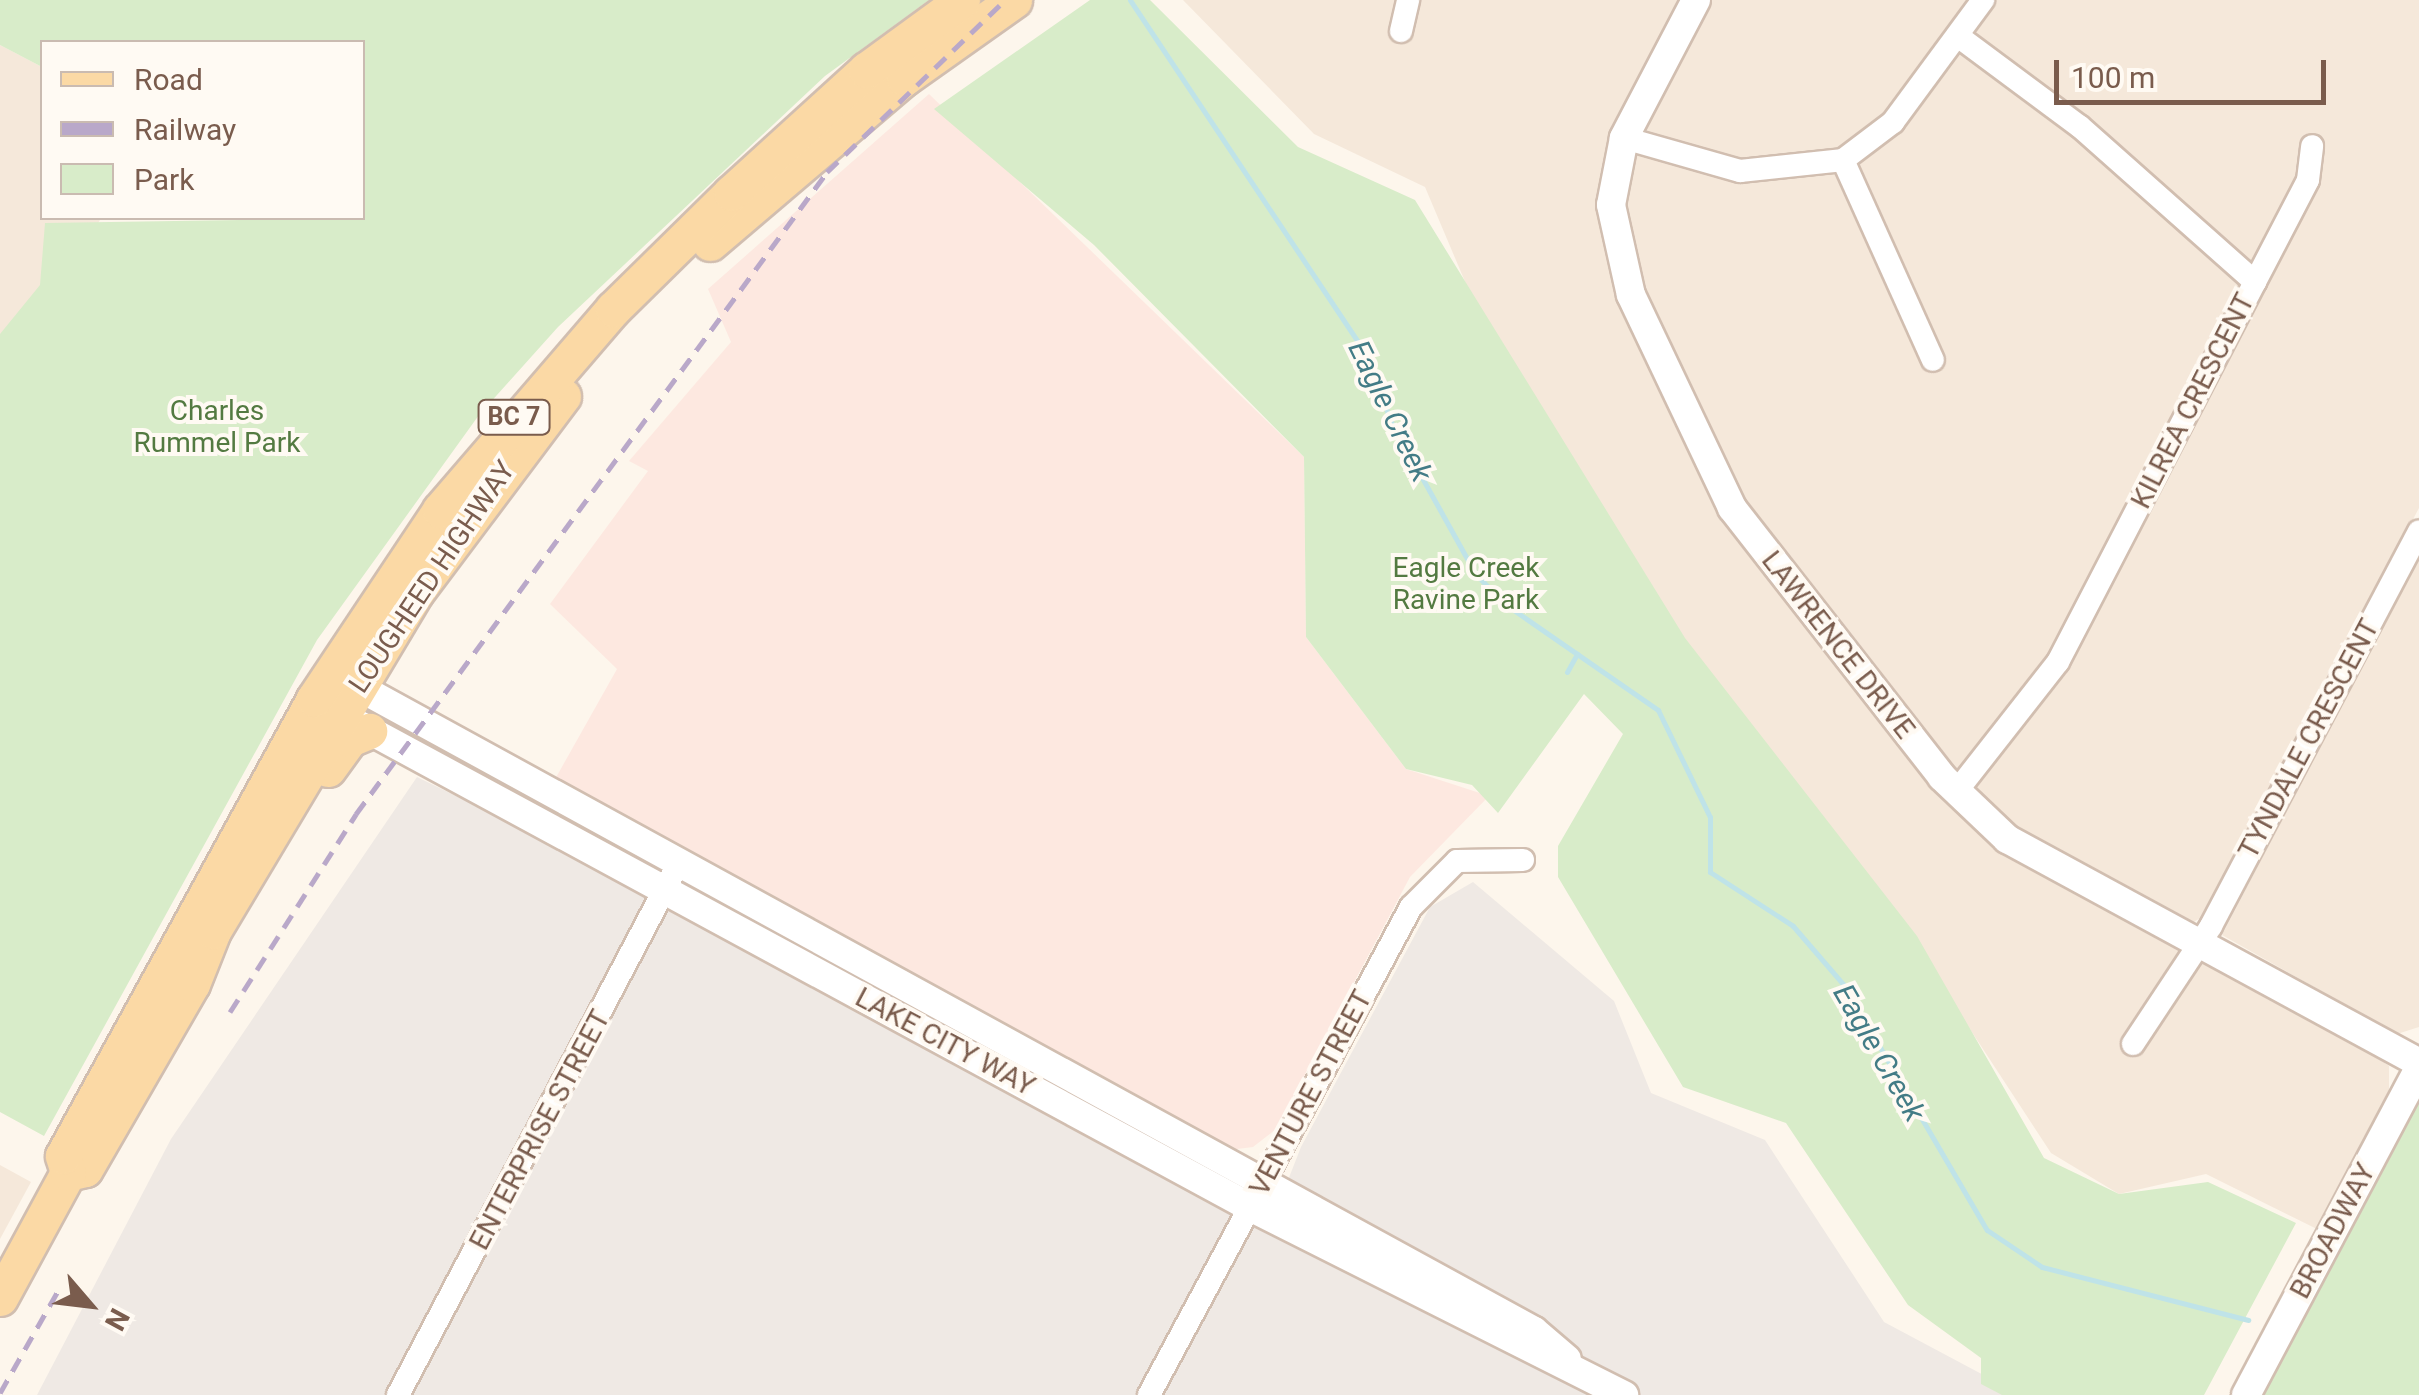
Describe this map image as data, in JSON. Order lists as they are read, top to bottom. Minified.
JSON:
{"streets":{"main road":["BC 7","LOUGHEED HIGHWAY"],"street":["KILREA CRESCENT","LAWRENCE DRIVE","TYNDALE CRESCENT","LAKE CITY WAY","VENTURE STREET","ENTERPRISE STREET","BROADWAY"]},"crossings":[["KILREA CRESCENT","LAWRENCE DRIVE"],["LOUGHEED HIGHWAY","LAKE CITY WAY"],["LAWRENCE DRIVE","TYNDALE CRESCENT"],["LAWRENCE DRIVE","BROADWAY"],["LAKE CITY WAY","VENTURE STREET"],["LAKE CITY WAY","ENTERPRISE STREET"]],"water":["Eagle Creek"],"parks":["Charles Rummel Park","Eagle Creek Ravine Park"],"legend":["Road","Railway","Park"],"scale_bar":"100 m","north":"bottom right"}
